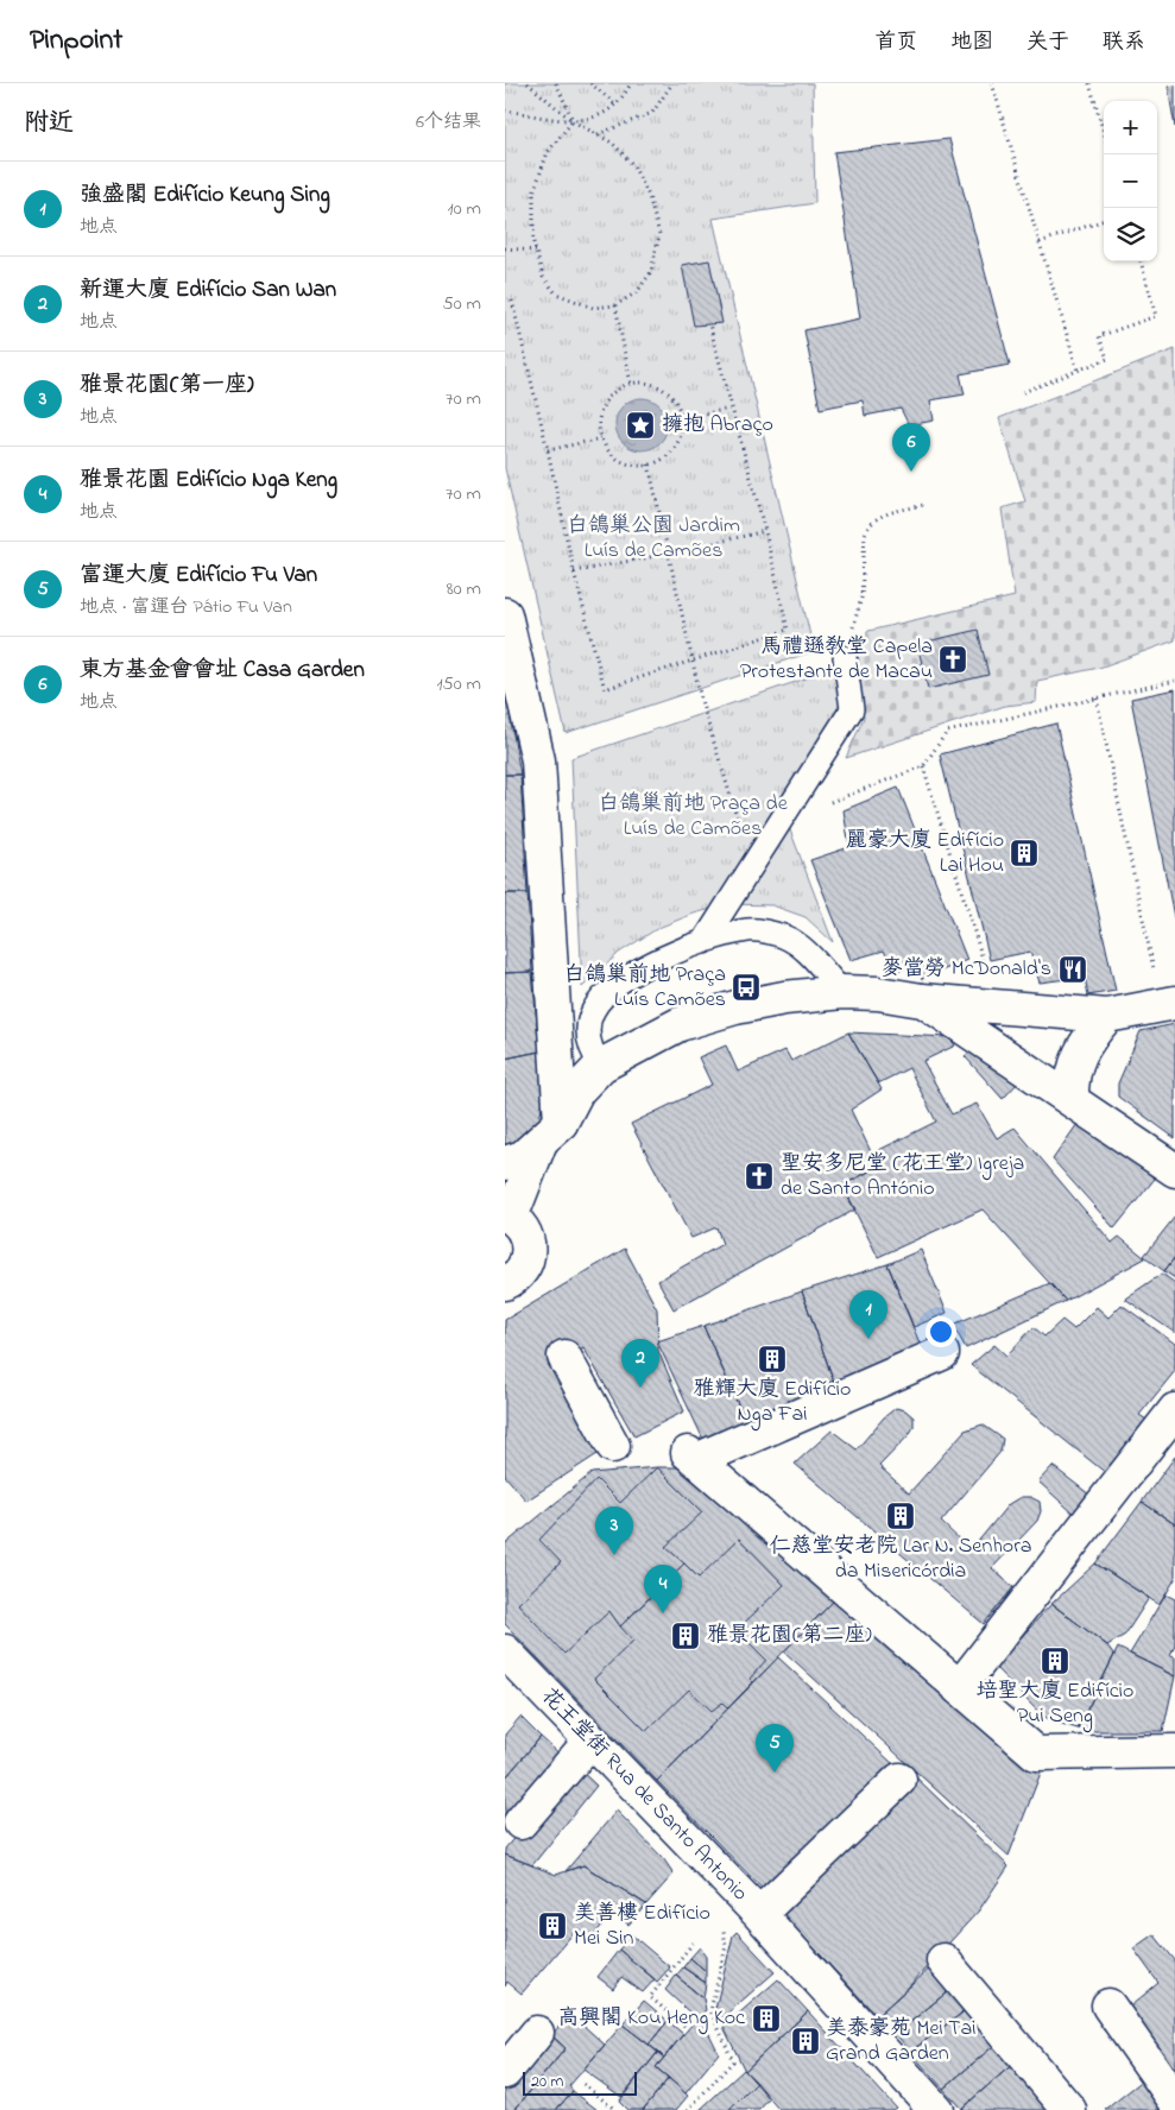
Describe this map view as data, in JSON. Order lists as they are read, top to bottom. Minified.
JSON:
{"streets":{"street":["花王堂街 Rua de Santo Antonio"]},"parks":["白鴿巢公園 Jardim Luís de Camões","白鴿巢前地 Praça de Luís de Camões"],"places":{"place":["擁抱 Abraço"],"church":["馬禮遜教堂 Capela Protestante de Macau","聖安多尼堂 (花王堂) Igreja de Santo António"],"building":["麗豪大廈 Edifício Lai Hou","雅輝大廈 Edifício Nga Fai","仁慈堂安老院 Lar N. Senhora da Misericórdia","雅景花園(第二座)","培聖大廈 Edifício Pui Seng","美善樓 Edifício Mei Sin","高興閣 Kou Heng Koc","美泰豪苑 Mei Tai Grand Garden"],"restaurant":["麥當勞 McDonald's"],"bus stop":["白鴿巢前地 Praça Luís Camões"]},"scale_bar":"20 m","page":{"header":"Pinpoint","nav":["首页","地图","关于","联系"],"heading":["附近","6个结果"],"map_buttons":["+","−"],"list":[{"mark":"1","name":"強盛閣 Edifício Keung Sing","note":"地点","value":"10 m"},{"mark":"2","name":"新運大廈 Edifício San Wan","note":"地点","value":"50 m"},{"mark":"3","name":"雅景花園(第一座)","note":"地点","value":"70 m"},{"mark":"4","name":"雅景花園 Edifício Nga Keng","note":"地点","value":"70 m"},{"mark":"5","name":"富運大廈 Edifício Fu Van","note":"地点 · 富運台 Pátio Fu Van","value":"80 m"},{"mark":"6","name":"東方基金會會址 Casa Garden","note":"地点","value":"150 m"}],"pins":["6","1","2","3","4","5"],"scale":"20 m"}}
